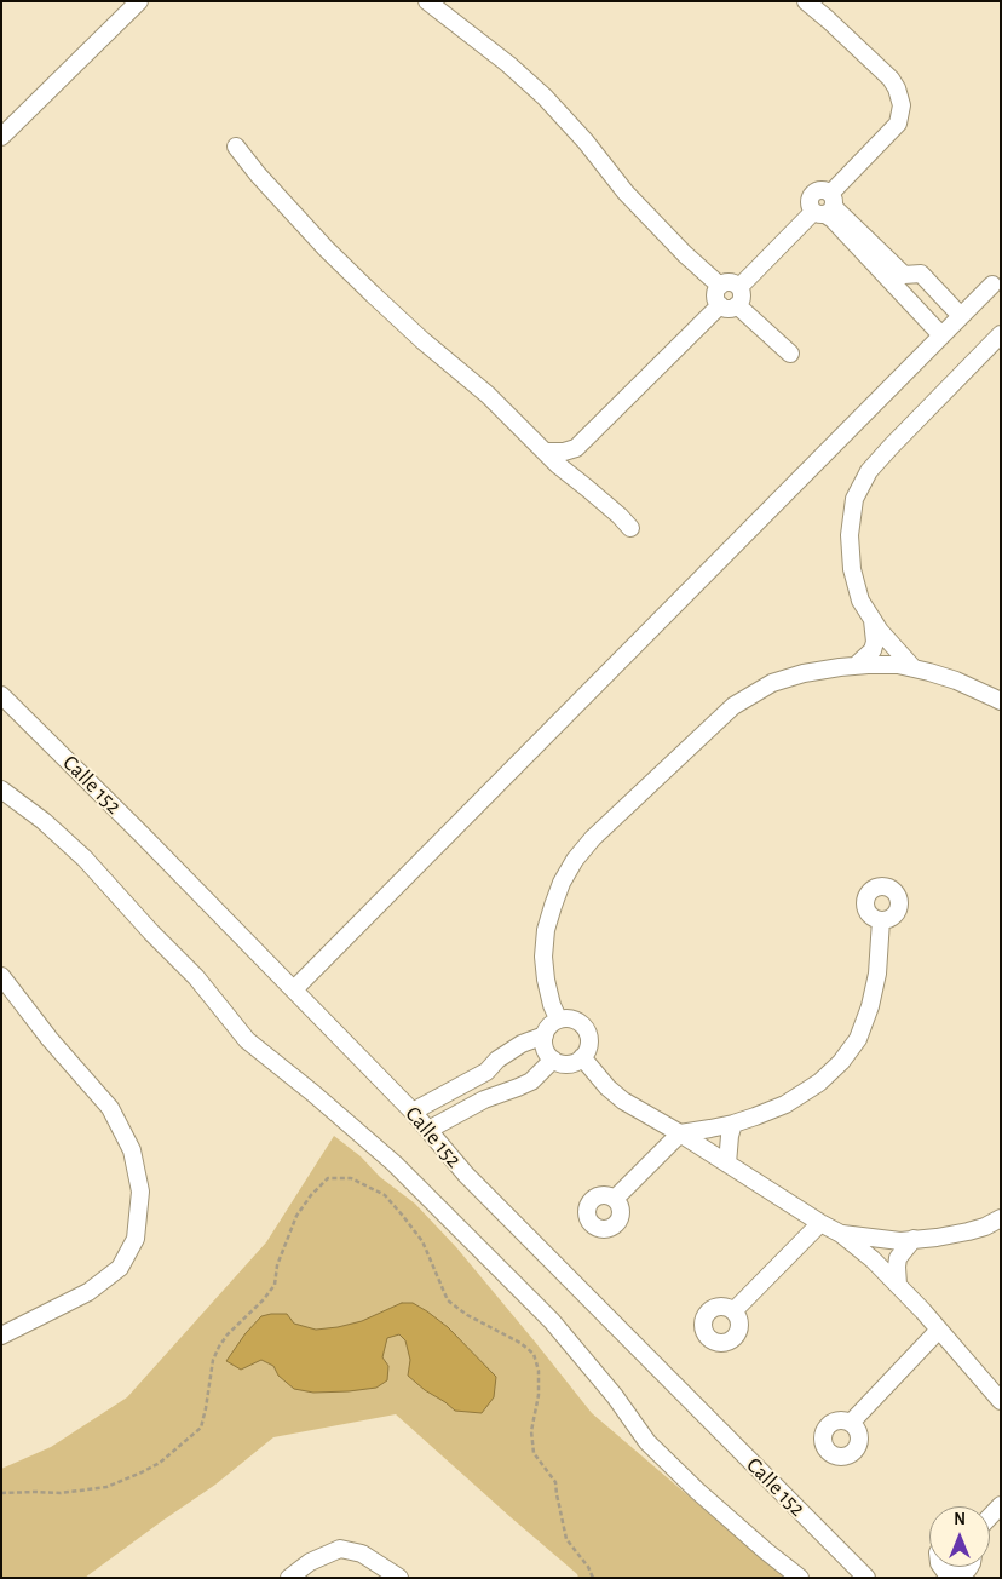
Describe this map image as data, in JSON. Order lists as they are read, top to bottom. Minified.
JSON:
{"streets":{"street":["Calle 152"]},"north":"top"}
